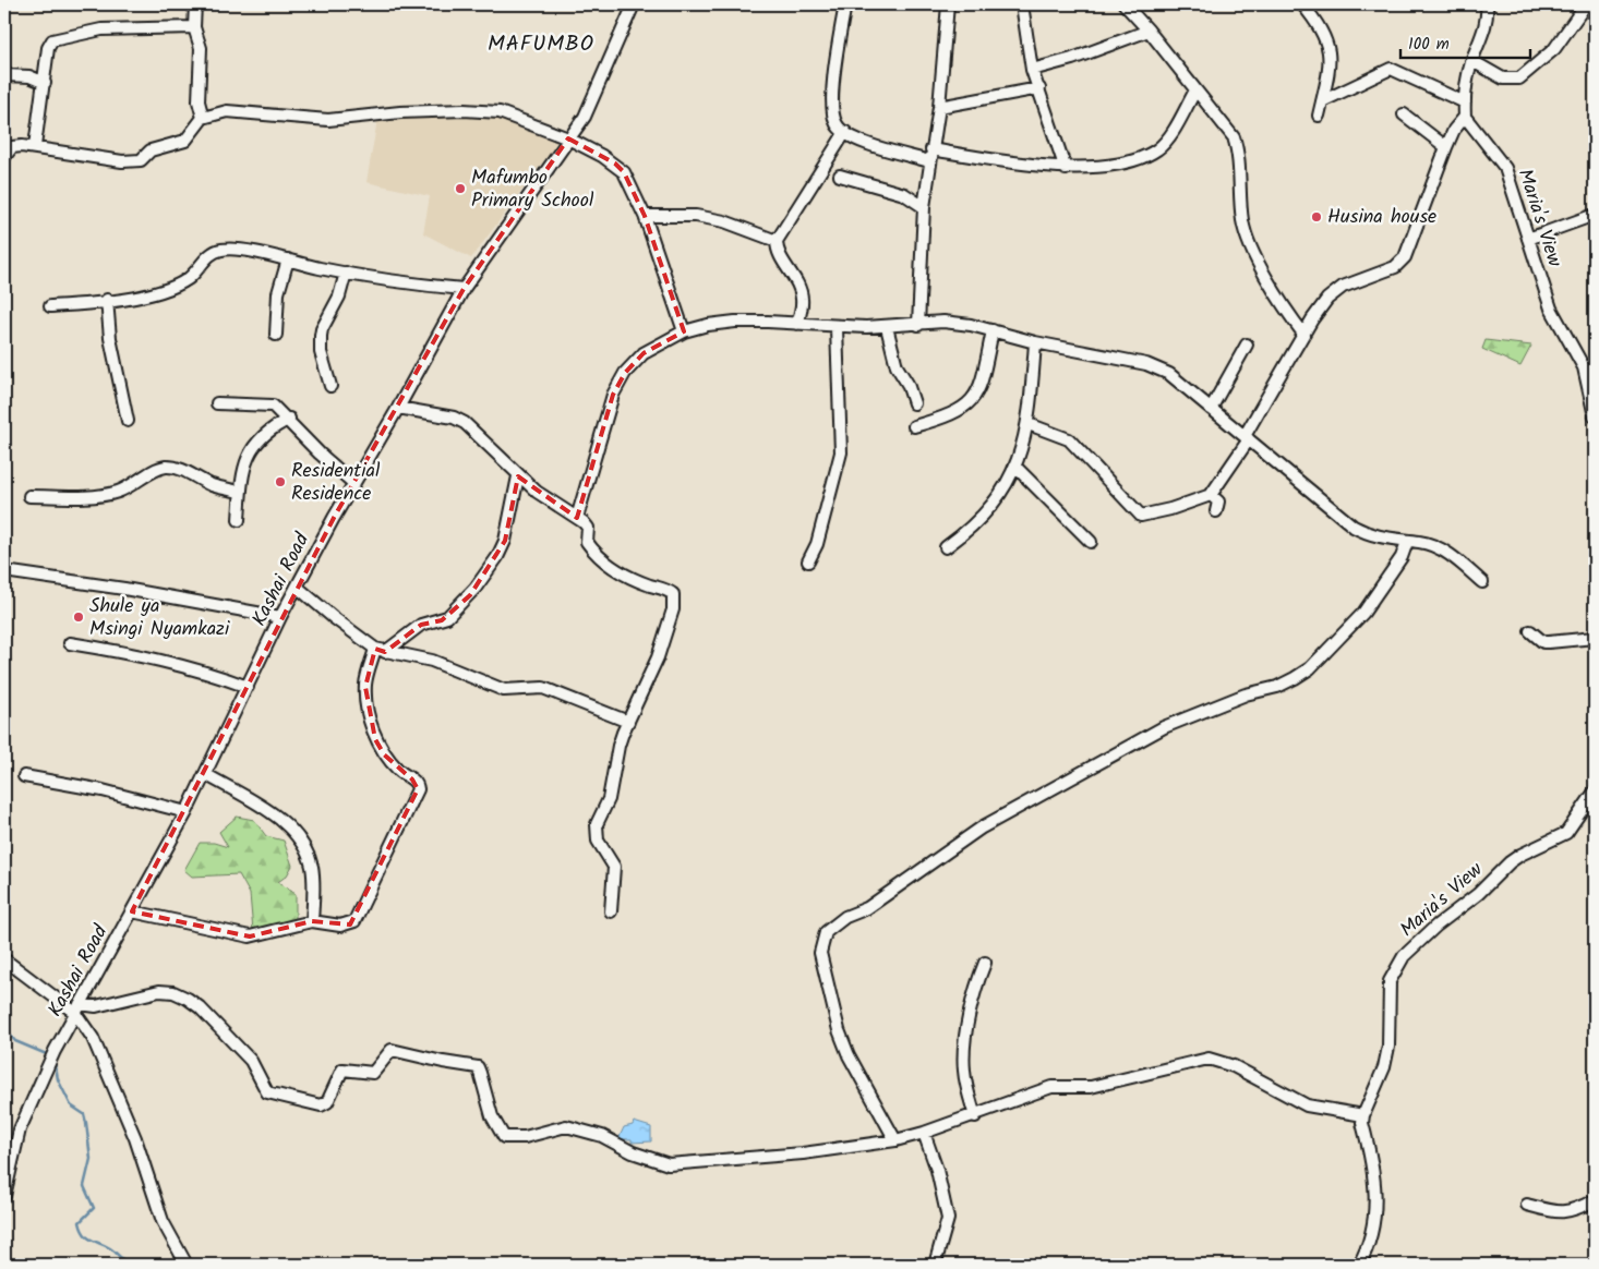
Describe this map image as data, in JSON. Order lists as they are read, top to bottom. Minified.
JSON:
{"streets":{"street":["Maria's View","Kashai Road"]},"districts":["MAFUMBO"],"places":["Mafumbo Primary School","Husina house","Residential Residence","Shule ya Msingi Nyamkazi"],"scale_bar":"100 m"}
